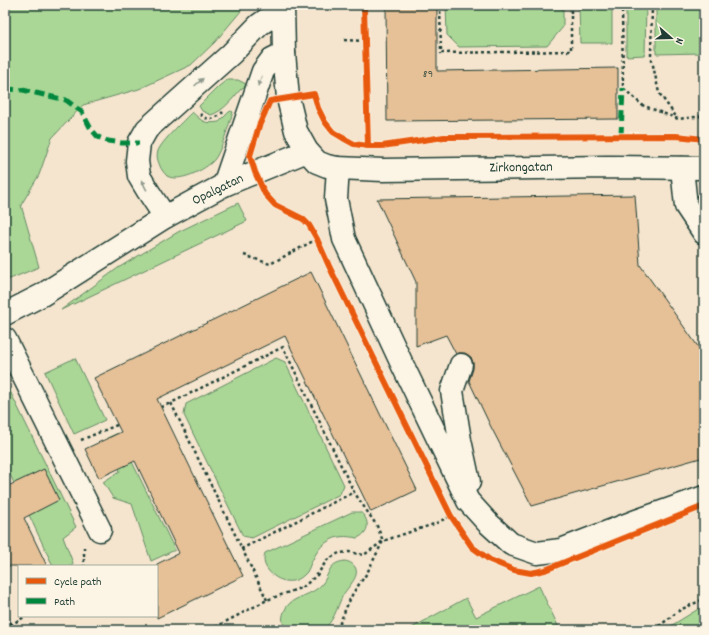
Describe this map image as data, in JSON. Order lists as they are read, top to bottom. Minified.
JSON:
{"streets":{"street":["Zirkongatan","Opalgatan"]},"crossings":[["Zirkongatan","Opalgatan"]],"house_numbers":["89"],"legend":["Cycle path","Path"],"north":"right"}
